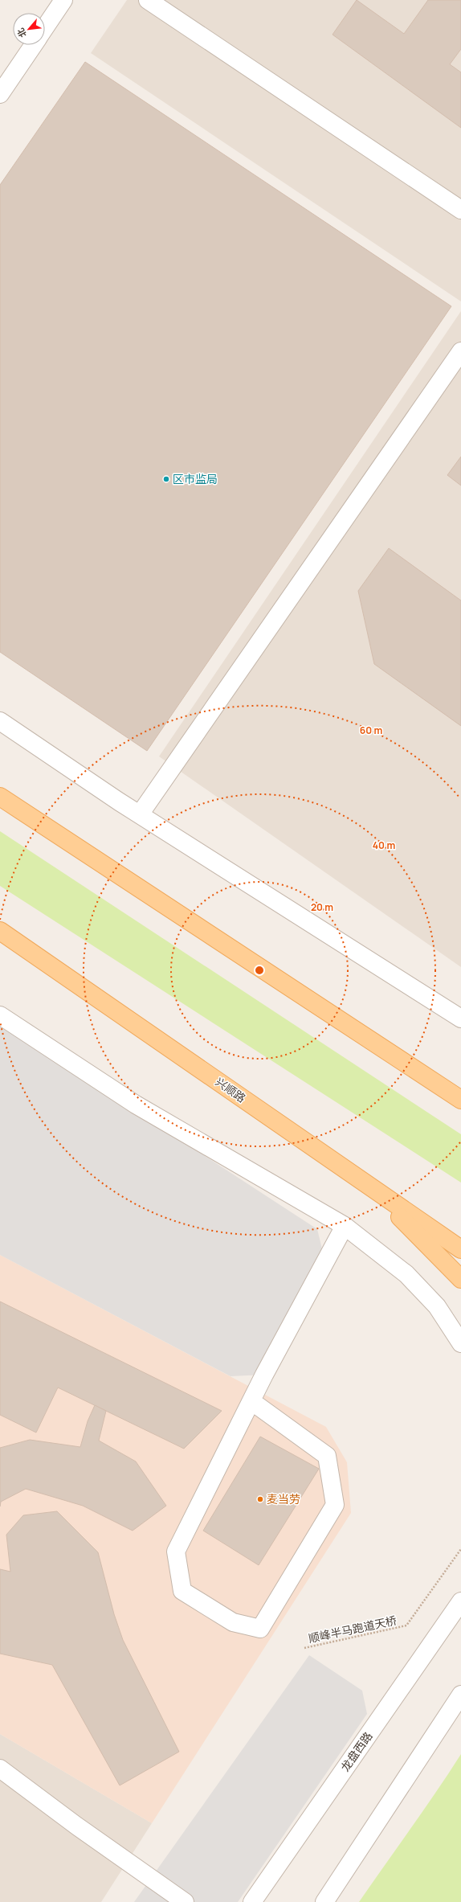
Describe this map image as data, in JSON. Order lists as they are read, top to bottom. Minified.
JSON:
{"streets":{"main road":["兴顺路"],"street":["龙盘西路"],"path":["顺峰半马跑道天桥"]},"places":["区市监局","麦当劳"],"north":"bottom left","rings":["60 m","40 m","20 m"]}
